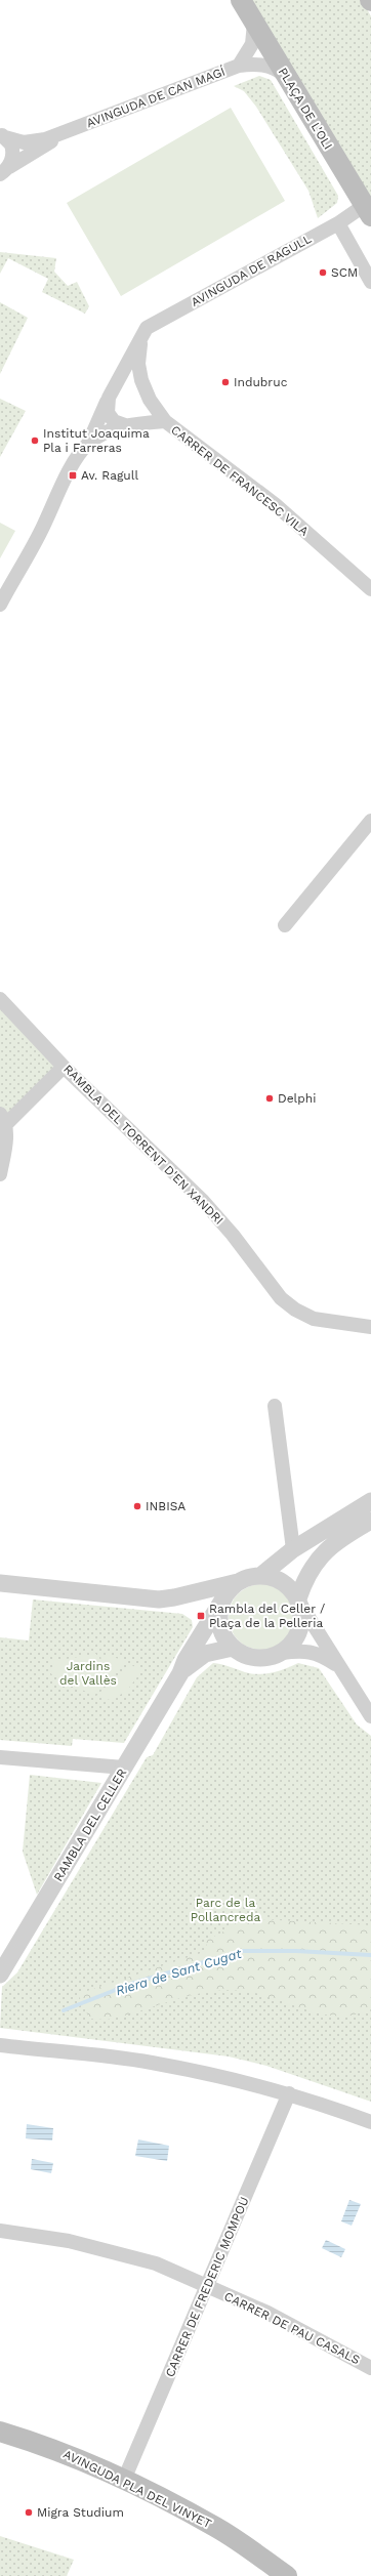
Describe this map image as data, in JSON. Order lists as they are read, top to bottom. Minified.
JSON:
{"streets":{"main road":["PLAÇA DE L'OLI","AVINGUDA PLA DEL VINYET"],"street":["AVINGUDA DE CAN MAGÍ","AVINGUDA DE RAGULL","CARRER DE FRANCESC VILA","RAMBLA DEL TORRENT D'EN XANDRI","RAMBLA DEL CELLER","CARRER DE FREDERIC MOMPOU","CARRER DE PAU CASALS"]},"crossings":[["AVINGUDA DE CAN MAGÍ","PLAÇA DE L'OLI"],["PLAÇA DE L'OLI","AVINGUDA DE RAGULL"],["CARRER DE FREDERIC MOMPOU","CARRER DE PAU CASALS"],["CARRER DE FREDERIC MOMPOU","AVINGUDA PLA DEL VINYET"]],"water":["Riera de Sant Cugat"],"parks":["Jardins del Vallès","Parc de la Pollancreda"],"places":{"other":["SCM","Indubruc","Institut Joaquima Pla i Farreras","Delphi","INBISA","Migra Studium"],"transit":["Av. Ragull","Rambla del Celler / Plaça de la Pelleria"]}}
